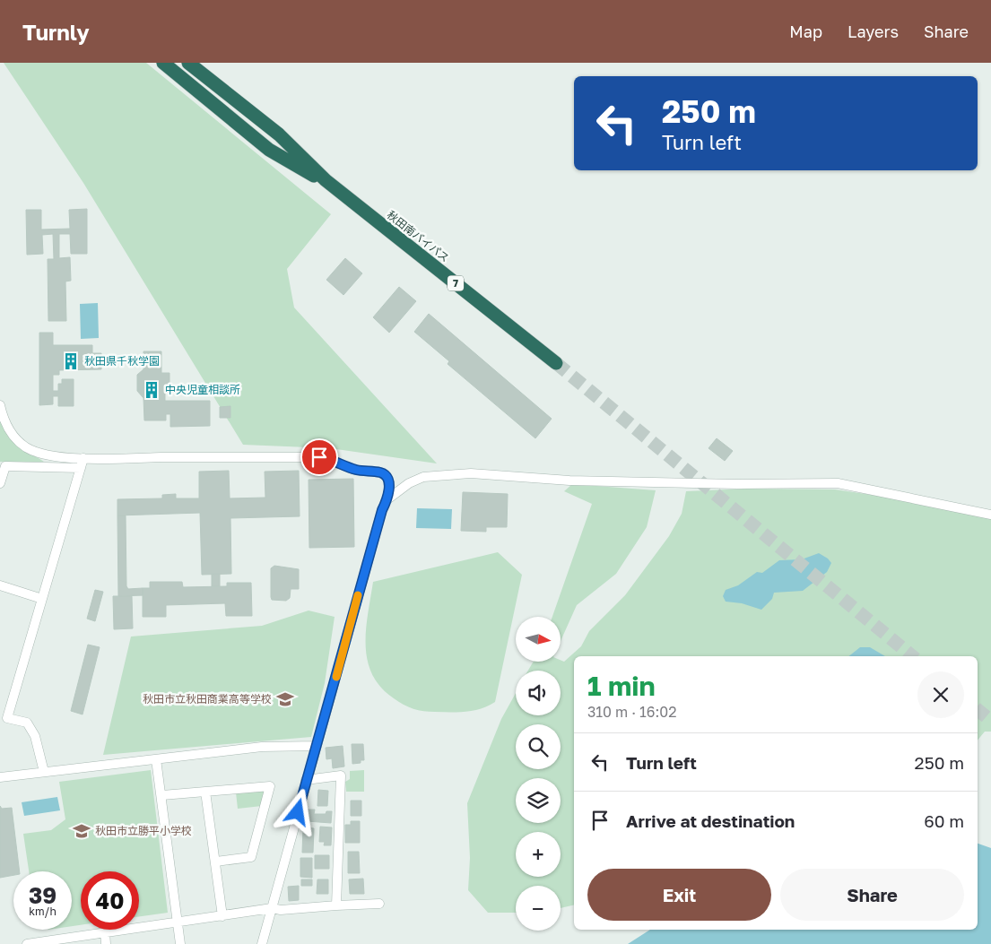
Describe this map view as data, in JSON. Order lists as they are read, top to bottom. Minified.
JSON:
{"streets":{"highway":["秋田南バイパス","7"]},"places":{"building":["秋田県千秋学園","中央児童相談所"],"school or university":["秋田市立秋田商業高等学校","秋田市立勝平小学校"]},"north":"right","page":{"header":"Turnly","nav":["Map","Layers","Share"],"turn":["250 m","Turn left"],"map_buttons":["+","−"],"heading":["1 min","310 m · 16:02"],"list":[{"name":"Turn left","value":"250 m"},{"name":"Arrive at destination","value":"60 m"}],"buttons":["Exit","Share"],"speed":"39 km/h","limit":"40"}}
